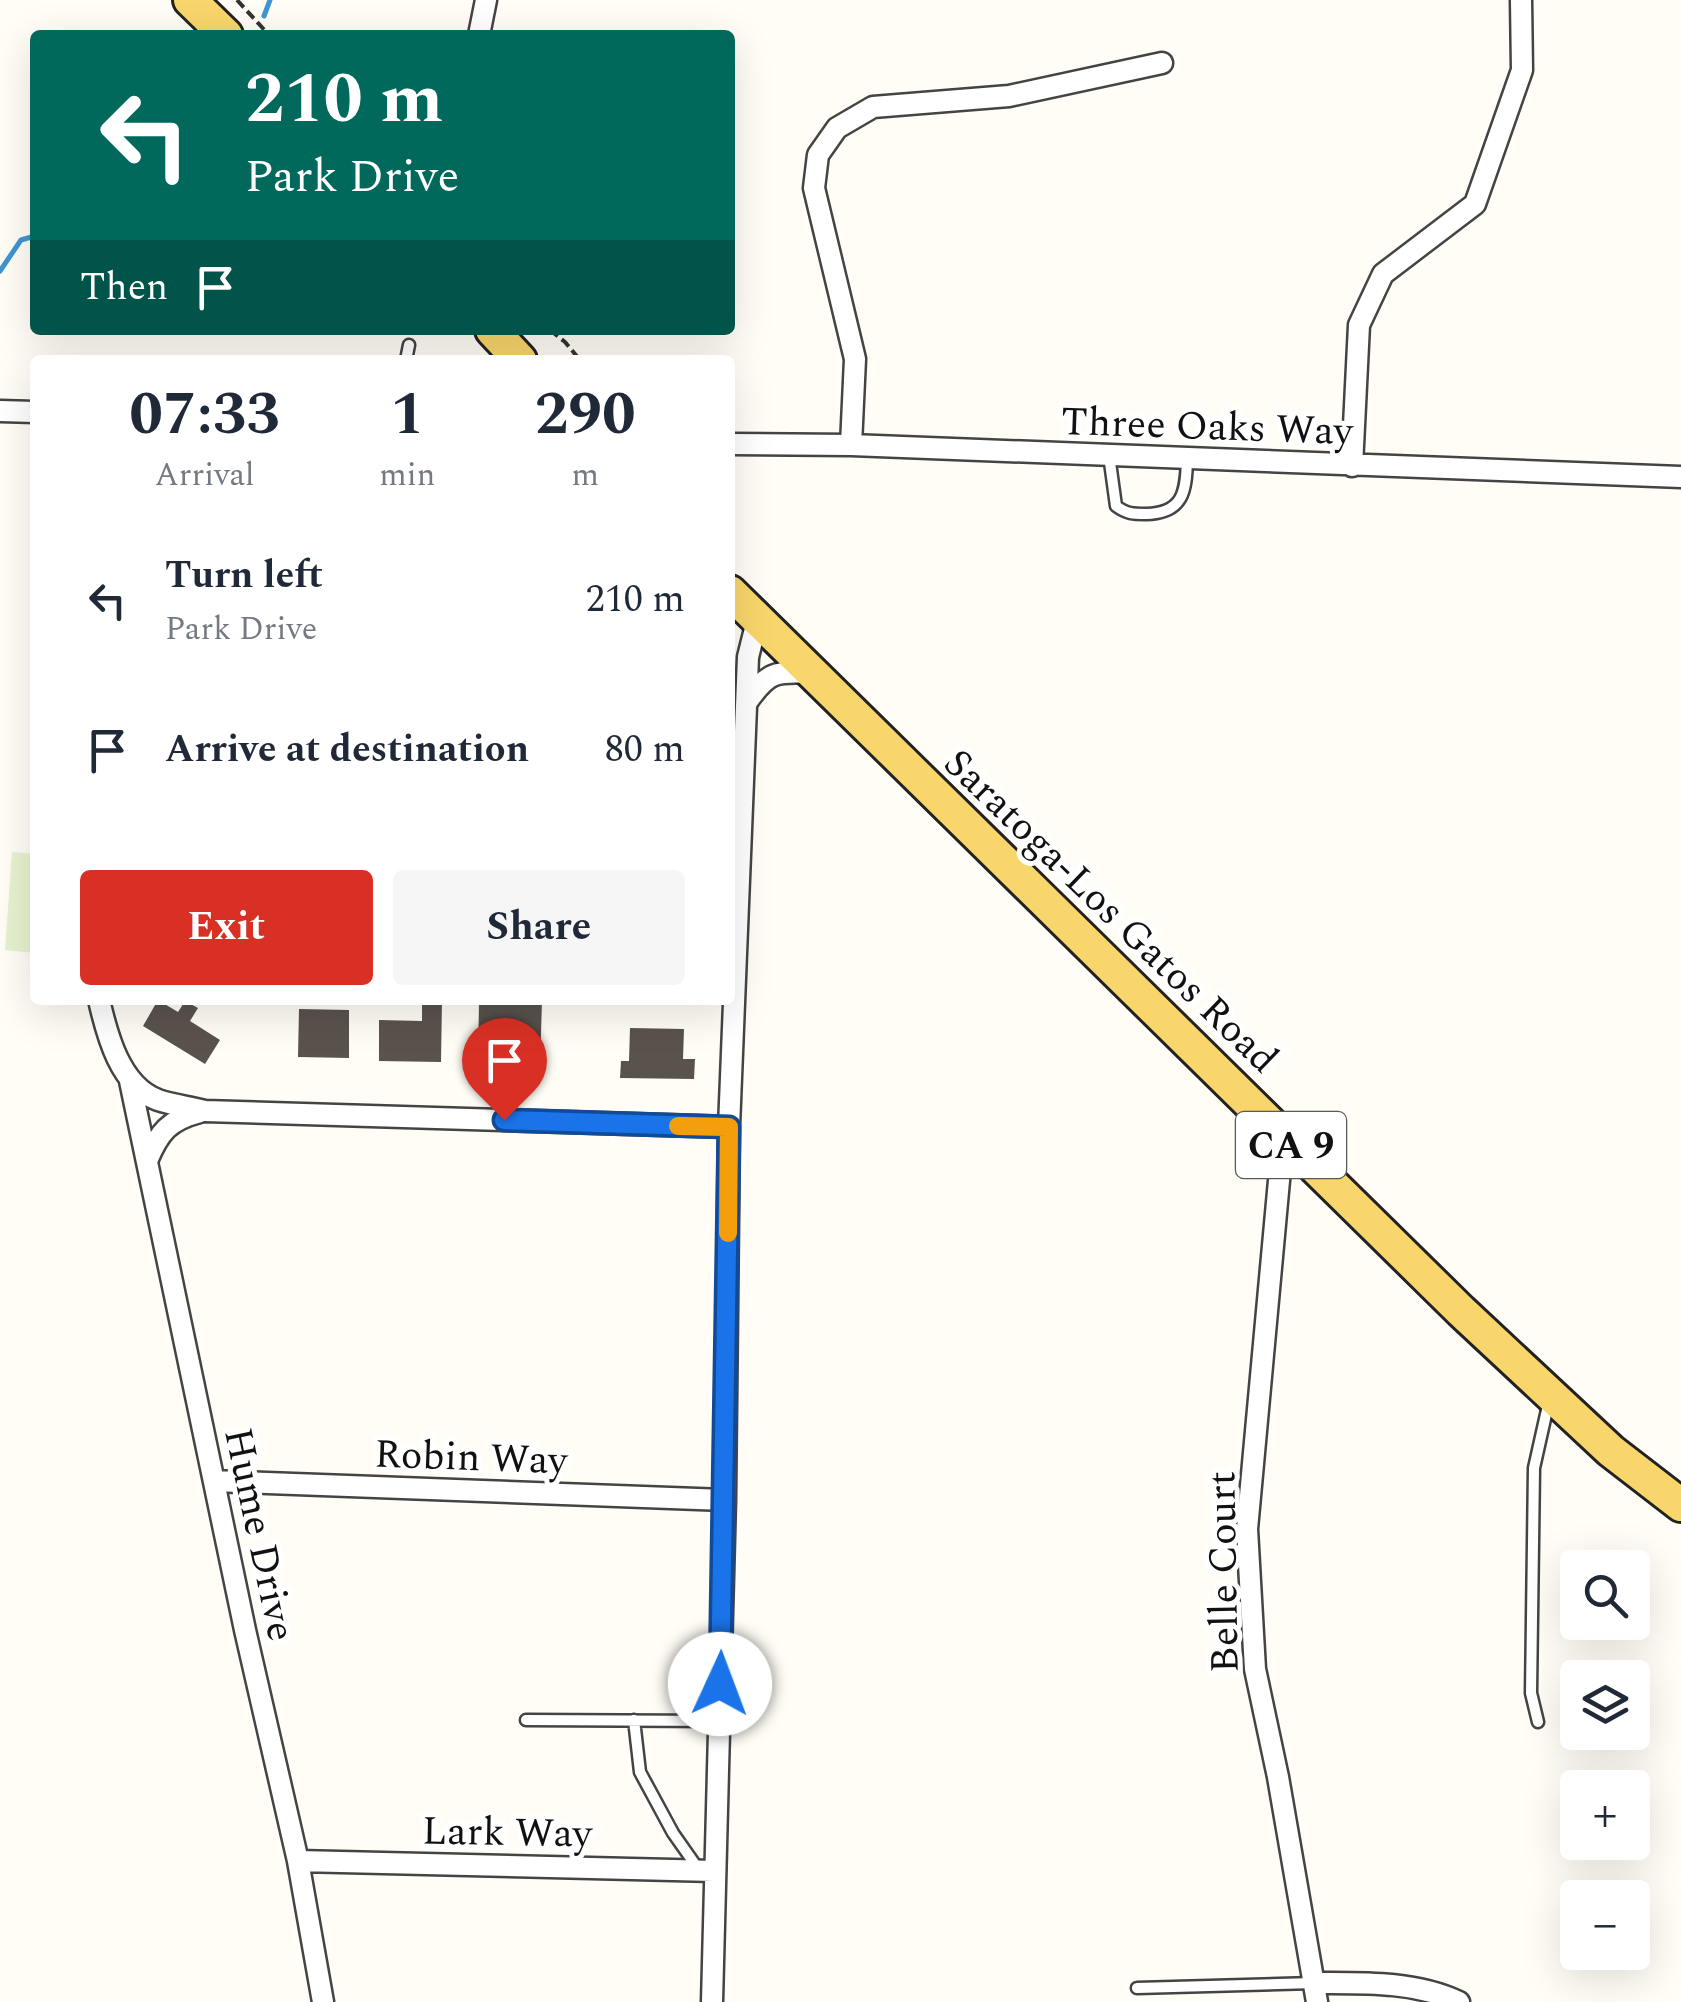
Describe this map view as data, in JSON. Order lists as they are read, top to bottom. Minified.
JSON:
{"streets":{"main road":["Saratoga-Los Gatos Road","CA 9"],"street":["Three Oaks Way","Robin Way","Hume Drive","Belle Court","Lark Way"]},"crossings":[["Saratoga-Los Gatos Road","Belle Court"],["Robin Way","Hume Drive"],["Hume Drive","Lark Way"]],"page":{"turn":["210 m","Park Drive"],"then":"Then","eta":["07:33","Arrival","1","min","290","m"],"list":[{"name":"Turn left","note":"Park Drive","value":"210 m"},{"name":"Arrive at destination","value":"80 m"}],"buttons":["Exit","Share"],"map_buttons":["+","−"]}}
